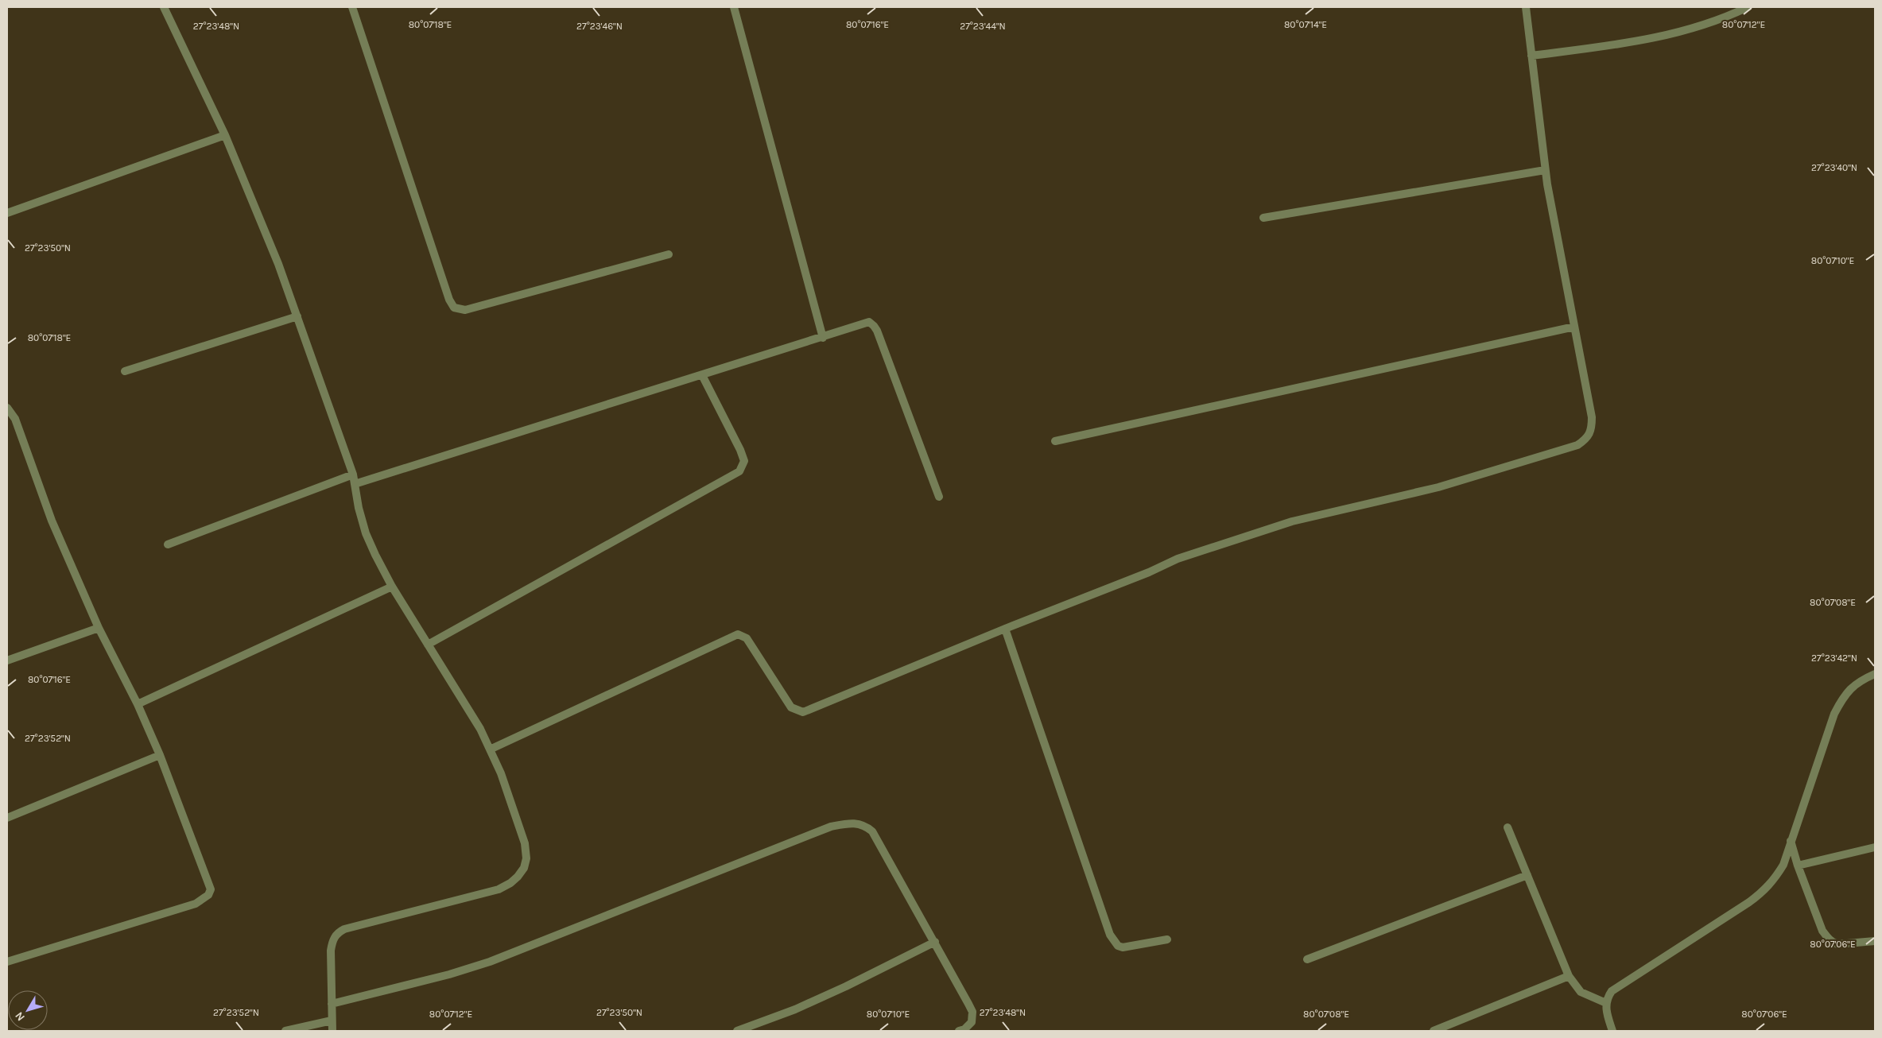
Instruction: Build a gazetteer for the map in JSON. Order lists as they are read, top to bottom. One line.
{"north":"bottom left","coordinates":["80°07'18\"E","80°07'16\"E","80°07'14\"E","80°07'12\"E","27°23'48\"N","27°23'46\"N","27°23'44\"N","27°23'40\"N","27°23'50\"N","80°07'10\"E","80°07'08\"E","27°23'42\"N","27°23'52\"N","80°07'06\"E"]}
